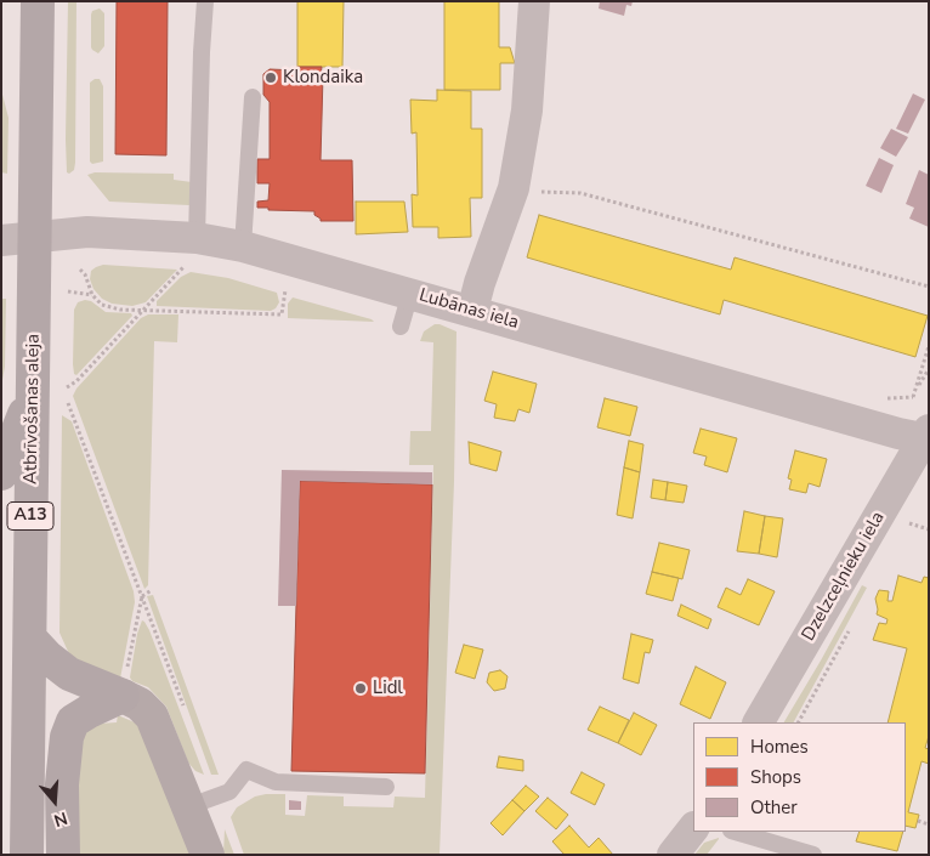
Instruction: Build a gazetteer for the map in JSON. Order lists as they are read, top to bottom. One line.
{"streets":{"main road":["Atbrīvošanas aleja","A13"],"street":["Lubānas iela","Dzelzceļnieku iela"]},"crossings":[["Lubānas iela","Atbrīvošanas aleja"],["Lubānas iela","Dzelzceļnieku iela"]],"places":["Klondaika","Lidl"],"legend":["Homes","Shops","Other"],"north":"bottom"}
